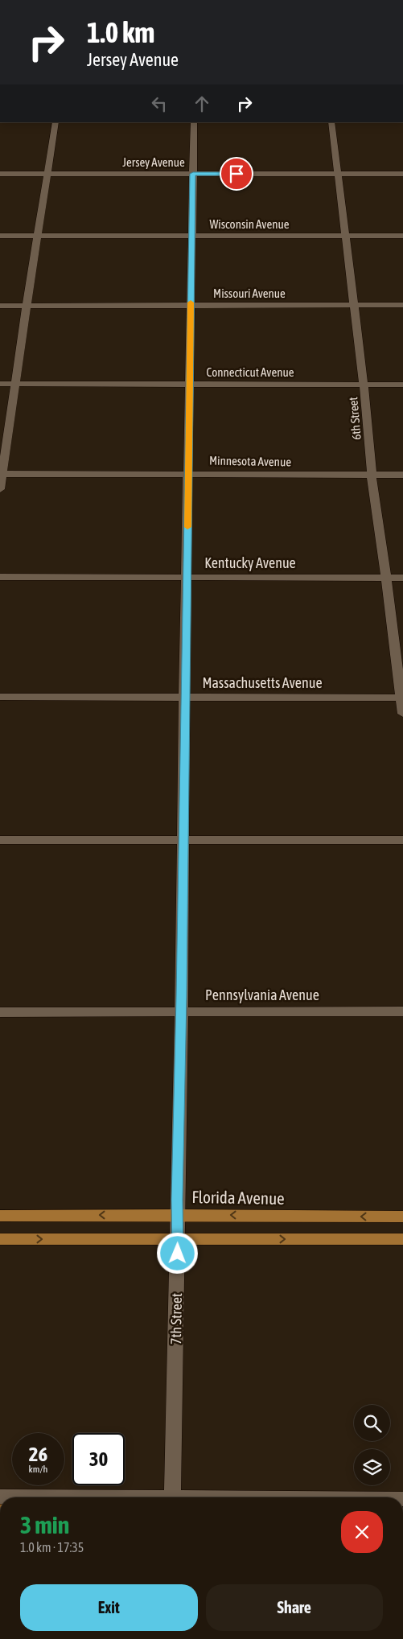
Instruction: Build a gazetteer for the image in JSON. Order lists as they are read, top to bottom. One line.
{"streets":{"main road":["Florida Avenue"],"street":["Jersey Avenue","Wisconsin Avenue","Missouri Avenue","Connecticut Avenue","6th Street","Minnesota Avenue","Kentucky Avenue","Massachusetts Avenue","Pennsylvania Avenue","7th Street"]},"crossings":[["Jersey Avenue","6th Street"],["Jersey Avenue","7th Street"],["Wisconsin Avenue","6th Street"],["Wisconsin Avenue","7th Street"],["Missouri Avenue","6th Street"],["Missouri Avenue","7th Street"],["Connecticut Avenue","6th Street"],["Connecticut Avenue","7th Street"],["6th Street","Minnesota Avenue"],["6th Street","Kentucky Avenue"],["6th Street","Massachusetts Avenue"],["Minnesota Avenue","7th Street"],["Kentucky Avenue","7th Street"],["Massachusetts Avenue","7th Street"],["Pennsylvania Avenue","7th Street"],["Florida Avenue","7th Street"]],"page":{"turn":["1.0 km","Jersey Avenue"],"speed":"26 km/h","limit":"30","heading":["3 min","1.0 km · 17:35"],"buttons":["Exit","Share"]}}
